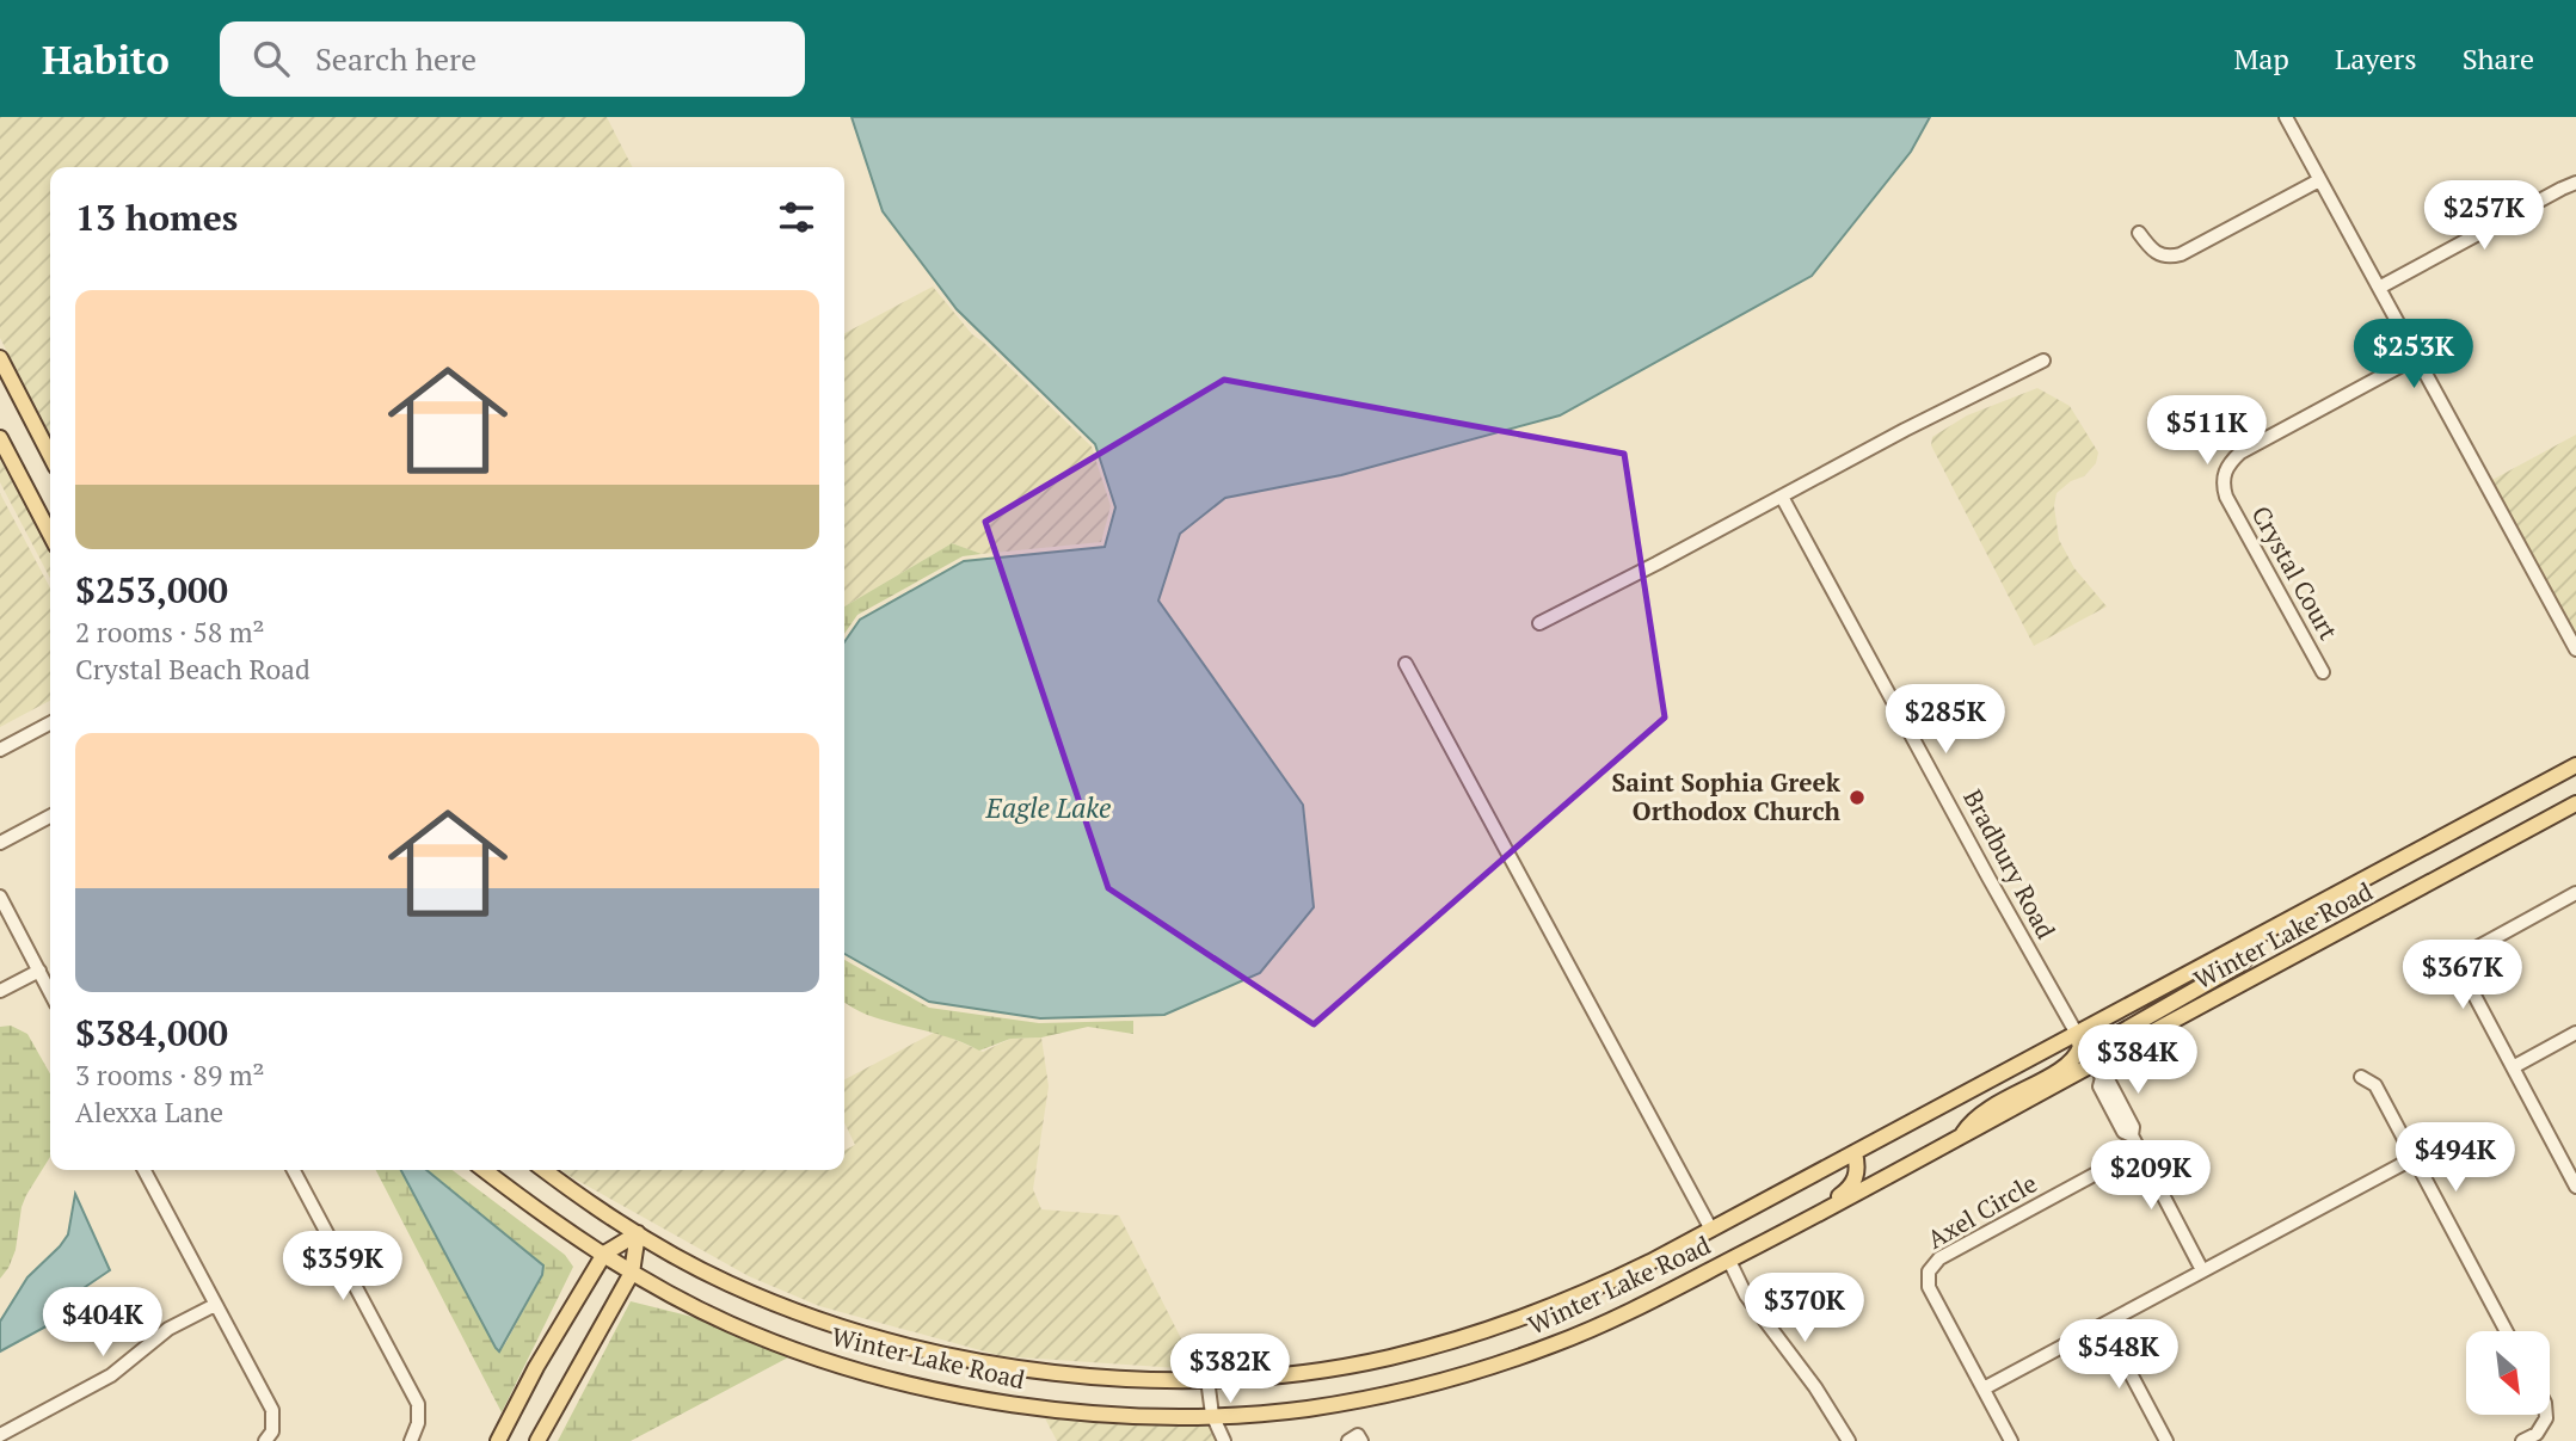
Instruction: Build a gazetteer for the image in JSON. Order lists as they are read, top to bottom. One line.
{"streets":{"main road":["Winter Lake Road"],"street":["Crystal Court","Bradbury Road","Axel Circle"]},"crossings":[["Bradbury Road","Winter Lake Road"]],"water":["Eagle Lake"],"places":["Saint Sophia Greek Orthodox Church"],"north":"bottom right","page":{"header":"Habito","search":"Search here","nav":["Map","Layers","Share"],"heading":"13 homes","price":["$257K","$253K","$511K","$285K","$367K","$384K","$494K","$209K","$359K","$370K","$404K","$548K","$382K"],"list":[{"name":"$253,000","note":"2 rooms · 58 m² · Crystal Beach Road"},{"name":"$384,000","note":"3 rooms · 89 m² · Alexxa Lane"}]}}
